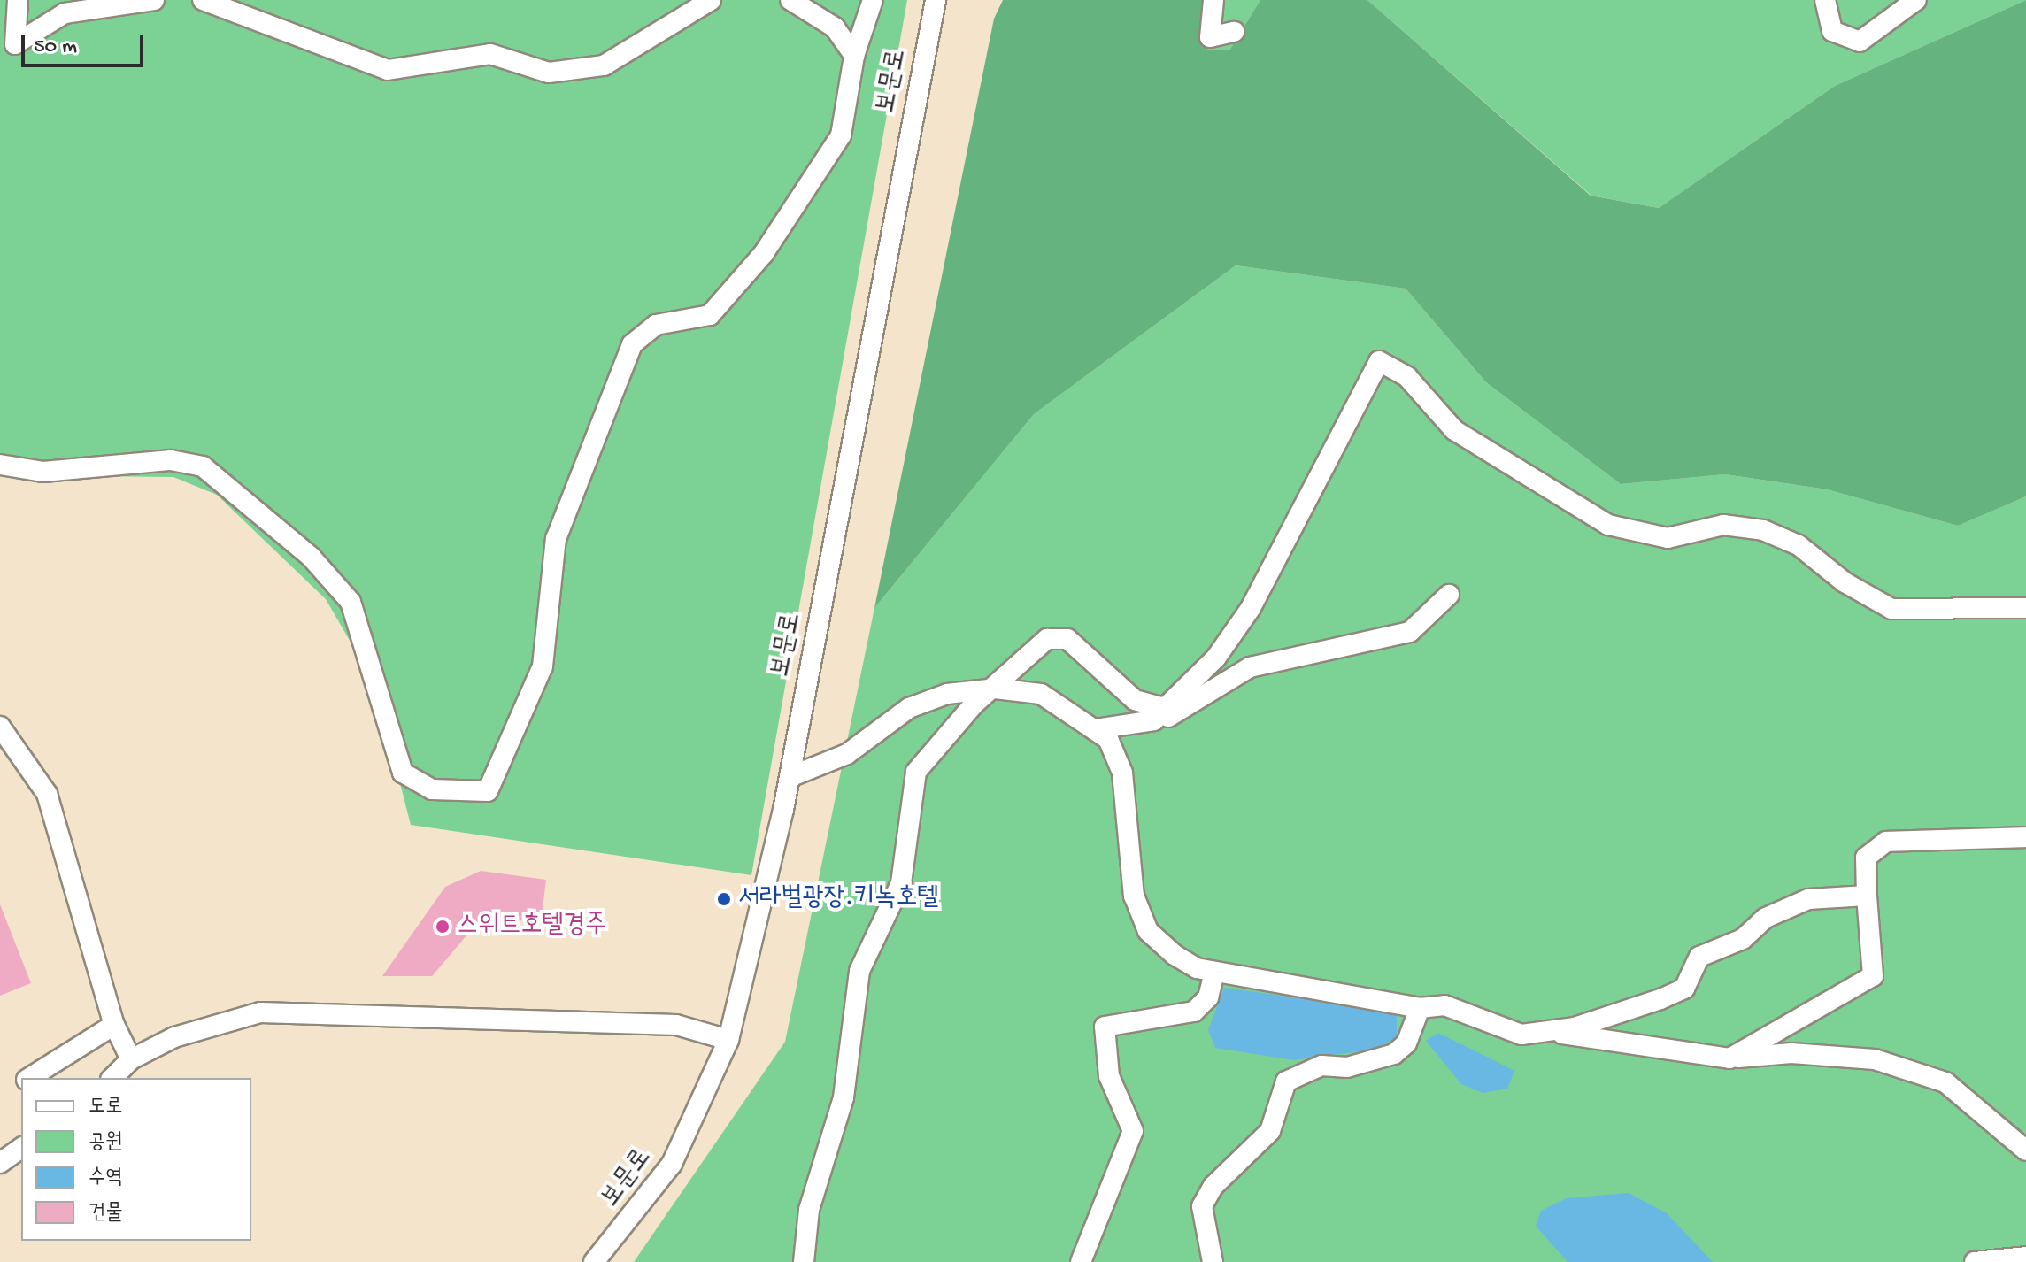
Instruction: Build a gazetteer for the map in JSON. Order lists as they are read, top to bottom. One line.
{"streets":{"street":["보문로"]},"places":["서라벌광장.키녹호텔","스위트호텔경주"],"legend":["도로","공원","수역","건물"],"scale_bar":"50 m"}
